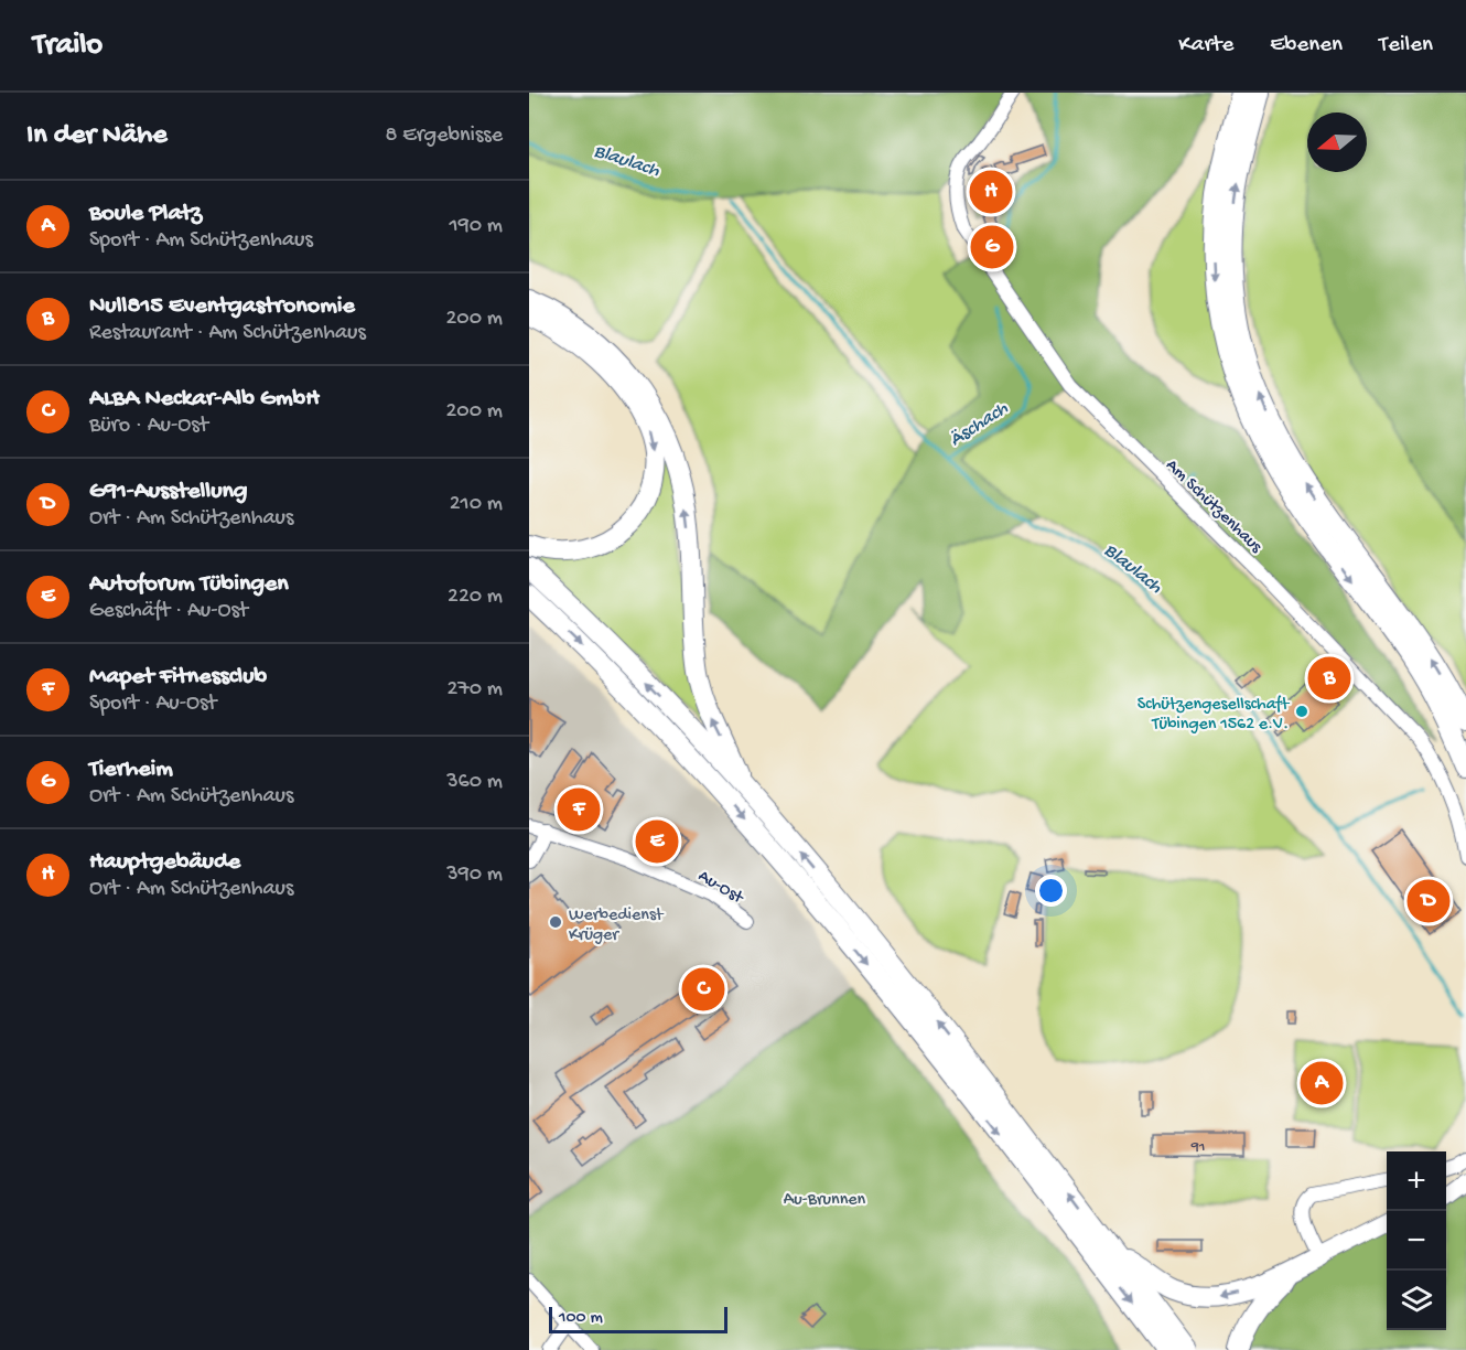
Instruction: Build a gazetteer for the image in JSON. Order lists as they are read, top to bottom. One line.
{"streets":{"street":["Am Schützenhaus","Au-Ost"]},"water":["Blaulach","Äschach"],"parks":["Au-Brunnen"],"places":["Schützengesellschaft Tübingen 1562 e.V.","Werbedienst Krüger"],"house_numbers":["91"],"scale_bar":"100 m","north":"left","page":{"header":"Trailo","nav":["Karte","Ebenen","Teilen"],"heading":["In der Nähe","8 Ergebnisse"],"pins":["H","G","B","F","E","D","C","A"],"list":[{"mark":"A","name":"Boule Platz","note":"Sport · Am Schützenhaus","value":"190 m"},{"mark":"B","name":"Null815 Eventgastronomie","note":"Restaurant · Am Schützenhaus","value":"200 m"},{"mark":"C","name":"ALBA Neckar-Alb GmbH","note":"Büro · Au-Ost","value":"200 m"},{"mark":"D","name":"G91-Ausstellung","note":"Ort · Am Schützenhaus","value":"210 m"},{"mark":"E","name":"Autoforum Tübingen","note":"Geschäft · Au-Ost","value":"220 m"},{"mark":"F","name":"Mapet Fitnessclub","note":"Sport · Au-Ost","value":"270 m"},{"mark":"G","name":"Tierheim","note":"Ort · Am Schützenhaus","value":"360 m"},{"mark":"H","name":"Hauptgebäude","note":"Ort · Am Schützenhaus","value":"390 m"}],"map_buttons":["+","−"],"scale":"100 m"}}
